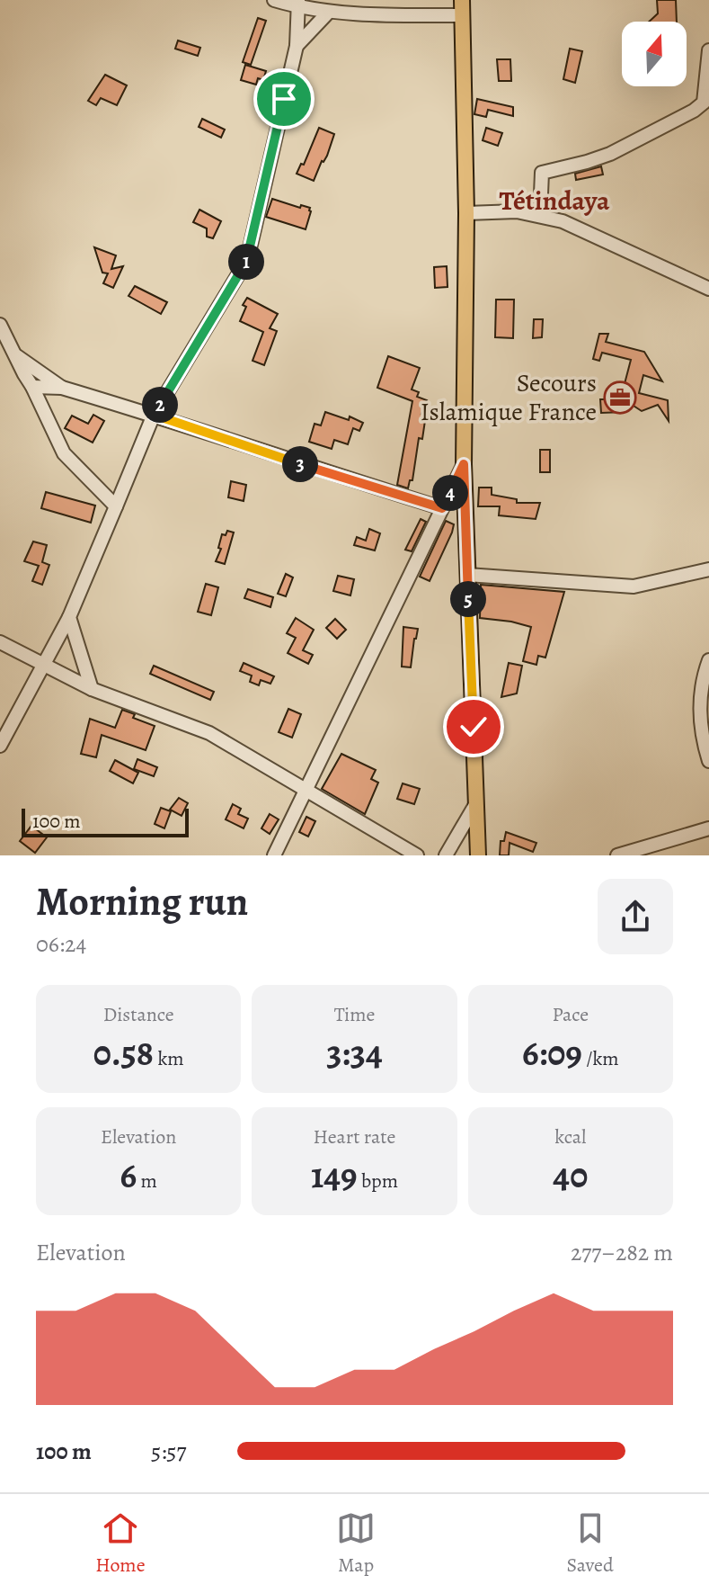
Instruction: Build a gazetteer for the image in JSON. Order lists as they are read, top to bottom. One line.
{"districts":["Tétindaya"],"places":{"office":["Secours Islamique France"]},"scale_bar":"100 m","north":"top","page":{"pins":["1","2","3","4","5"],"scale":"100 m","heading":["Morning run","06:24"],"stats":[["Distance","0.58 km"],["Time","3:34"],["Pace","6:09 /km"],["Elevation","6 m"],["Heart rate","149 bpm"],["kcal","40"]],"chart":["Elevation","277–282 m"],"list":[{"name":"100 m","note":"5:57"}],"tabs":["Home","Map","Saved"]}}
